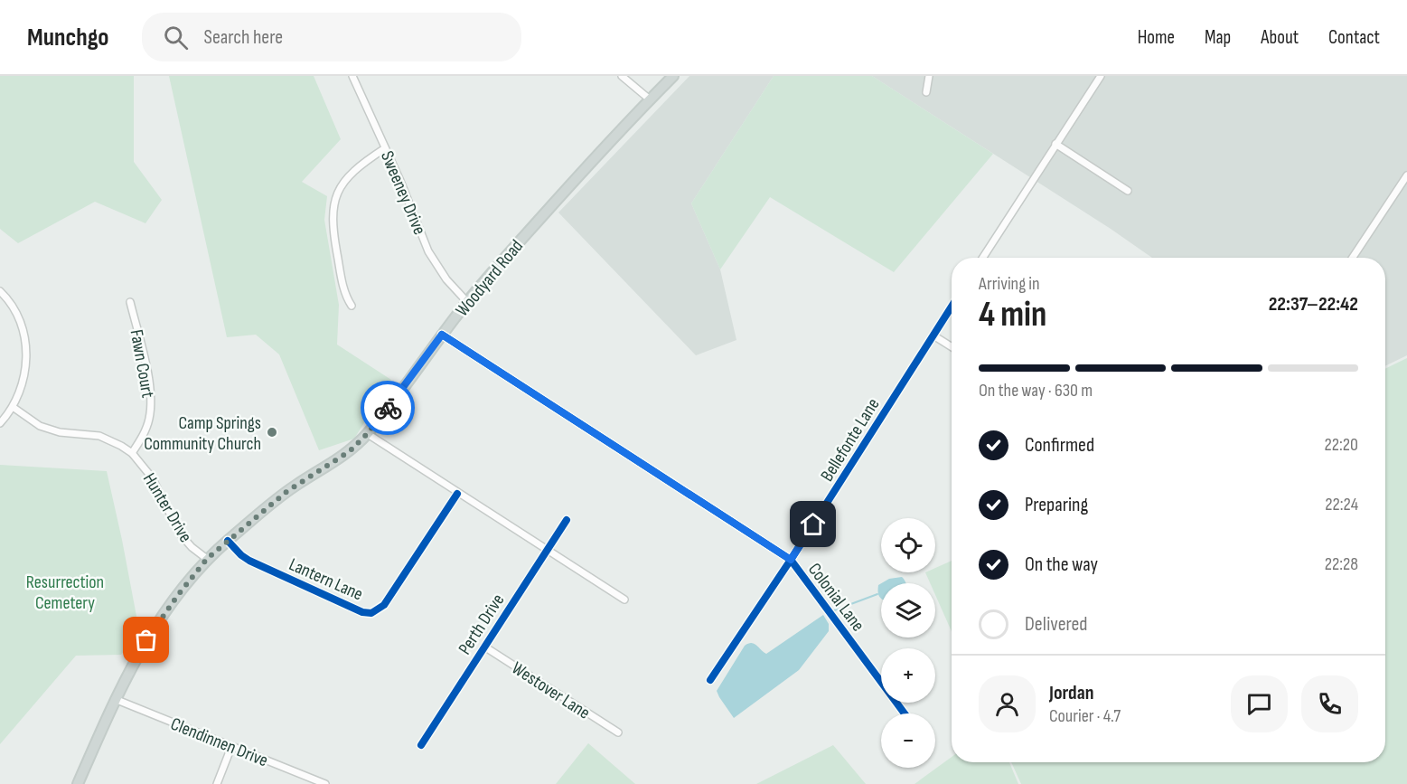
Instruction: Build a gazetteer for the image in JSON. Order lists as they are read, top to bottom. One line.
{"streets":{"main road":["Woodyard Road"],"street":["Sweeney Drive","Fawn Court","Bellefonte Lane","Hunter Drive","Lantern Lane","Colonial Lane","Perth Drive","Westover Lane","Clendinnen Drive"]},"crossings":[["Sweeney Drive","Woodyard Road"],["Woodyard Road","Hunter Drive"],["Woodyard Road","Lantern Lane"],["Woodyard Road","Colonial Lane"],["Woodyard Road","Clendinnen Drive"],["Fawn Court","Hunter Drive"],["Bellefonte Lane","Colonial Lane"],["Perth Drive","Westover Lane"]],"parks":["Resurrection Cemetery"],"places":["Camp Springs Community Church"],"page":{"header":"Munchgo","search":"Search here","nav":["Home","Map","About","Contact"],"heading":["4 min","Arriving in","22:37–22:42"],"panel":["Jordan","Courier · 4.7"],"bar":"On the way · 630 m","list":[["Confirmed","22:20"],["Preparing","22:24"],["On the way","22:28"],"Delivered"],"map_buttons":["+","−"]}}
